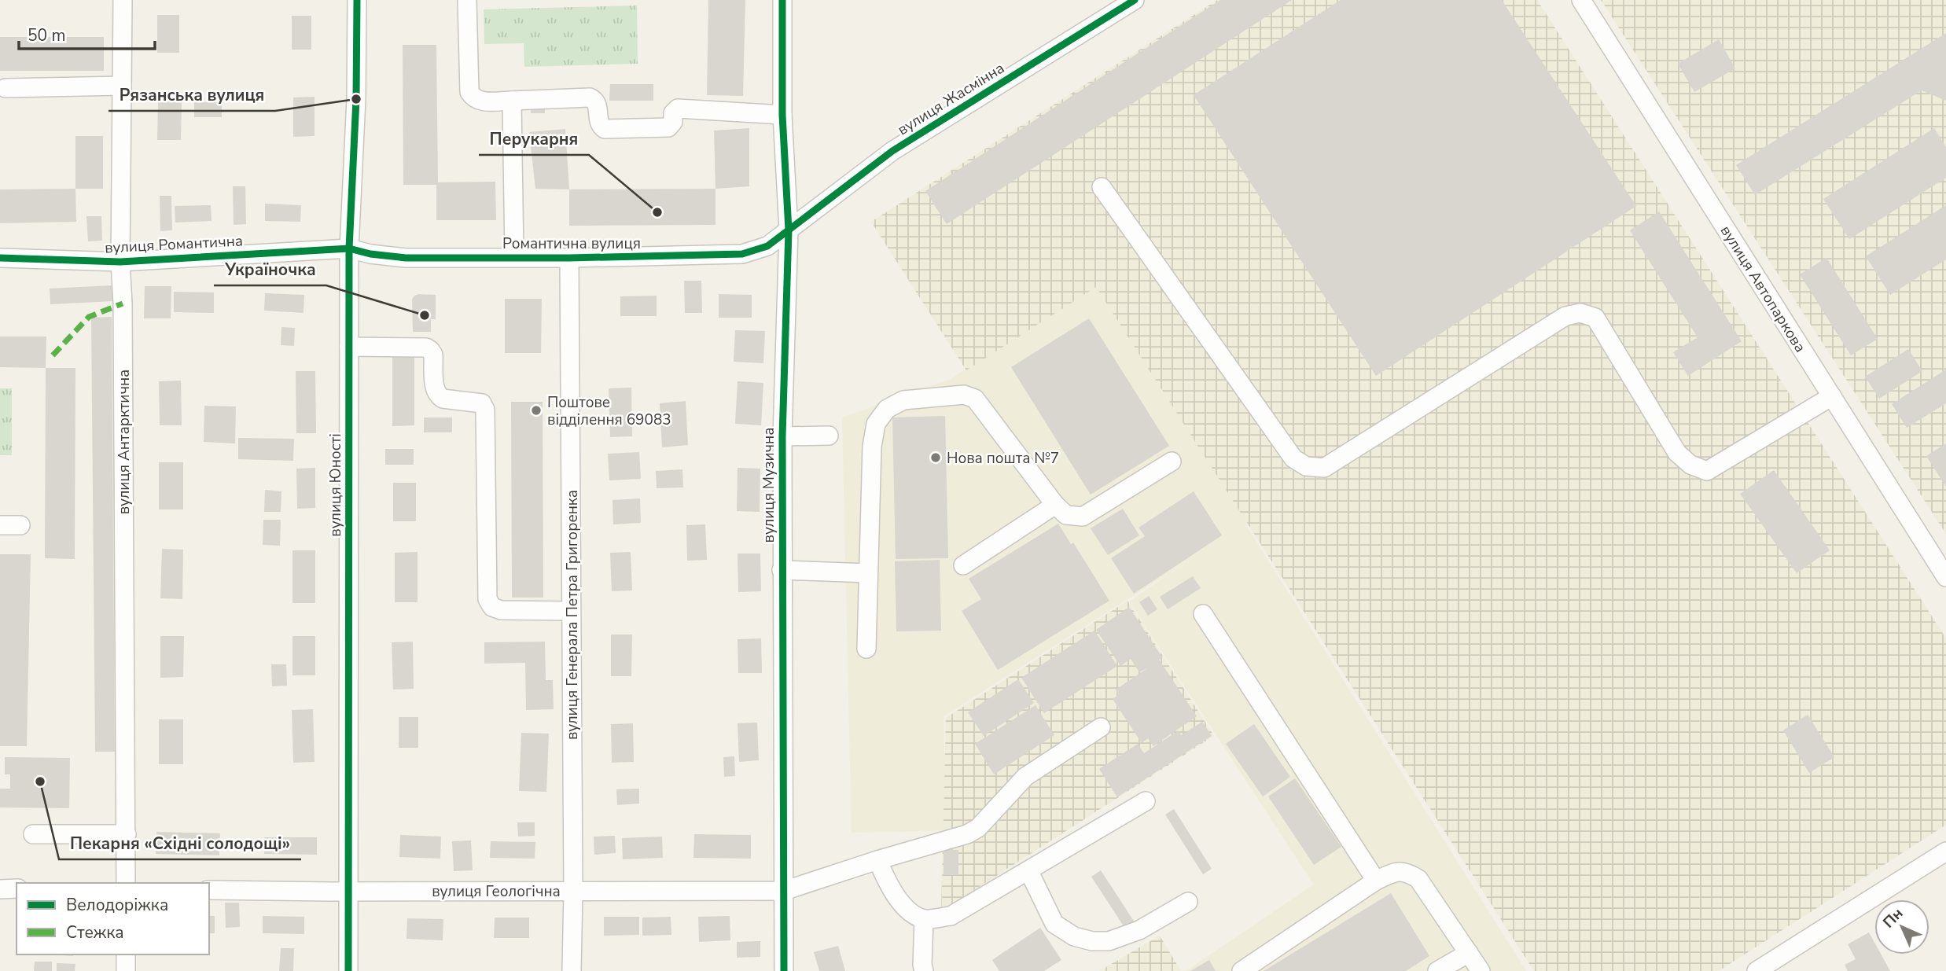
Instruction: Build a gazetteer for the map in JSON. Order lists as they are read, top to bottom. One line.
{"streets":{"street":["вулиця Жасмінна","Романтична вулиця","вулиця Романтична","вулиця Автопаркова","вулиця Антарктична","вулиця Юності","вулиця Музична","вулиця Генерала Петра Григоренка","вулиця Геологічна"]},"crossings":[["вулиця Жасмінна","Романтична вулиця"],["вулиця Жасмінна","вулиця Музична"],["Романтична вулиця","вулиця Романтична"],["Романтична вулиця","вулиця Юності"],["Романтична вулиця","вулиця Музична"],["Романтична вулиця","вулиця Генерала Петра Григоренка"],["вулиця Романтична","вулиця Антарктична"],["вулиця Романтична","вулиця Юності"],["вулиця Юності","вулиця Геологічна"],["вулиця Музична","вулиця Геологічна"],["вулиця Генерала Петра Григоренка","вулиця Геологічна"]],"places":["Рязанська вулиця","Перукарня","Україночка","Поштове відділення 69083","Нова пошта №7","Пекарня «Східні солодощі»"],"legend":["Велодоріжка","Стежка"],"scale_bar":"50 m","north":"top left"}
